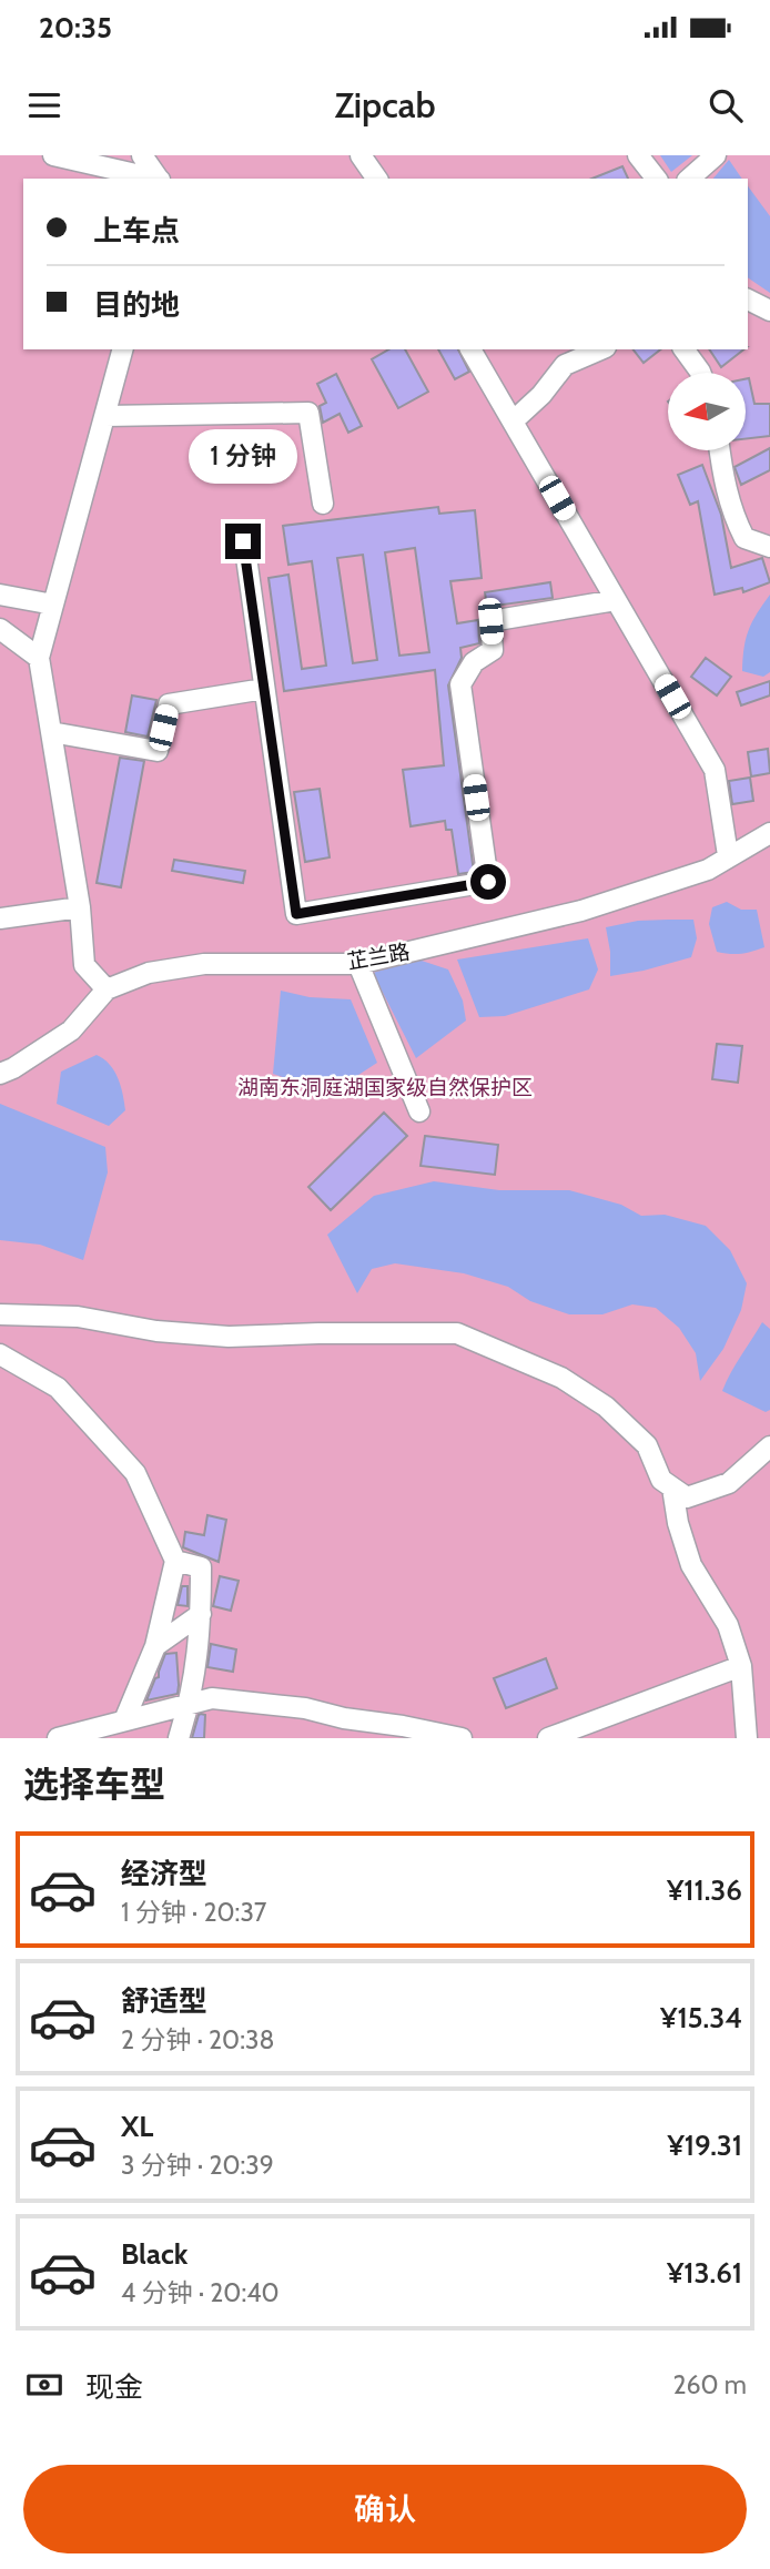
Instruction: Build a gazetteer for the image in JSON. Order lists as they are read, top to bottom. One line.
{"streets":{"street":["芷兰路"]},"parks":["湖南东洞庭湖国家级自然保护区"],"north":"left","page":{"status":"20:35","header":"Zipcab","banner":["上车点","目的地"],"bubble":"1 分钟","heading":"选择车型","list":[{"name":"经济型","note":"1 分钟 · 20:37","value":"¥11.36"},{"name":"舒适型","note":"2 分钟 · 20:38","value":"¥15.34"},{"name":"XL","note":"3 分钟 · 20:39","value":"¥19.31"},{"name":"Black","note":"4 分钟 · 20:40","value":"¥13.61"}],"pay":["现金","260 m"],"buttons":"确认"}}
